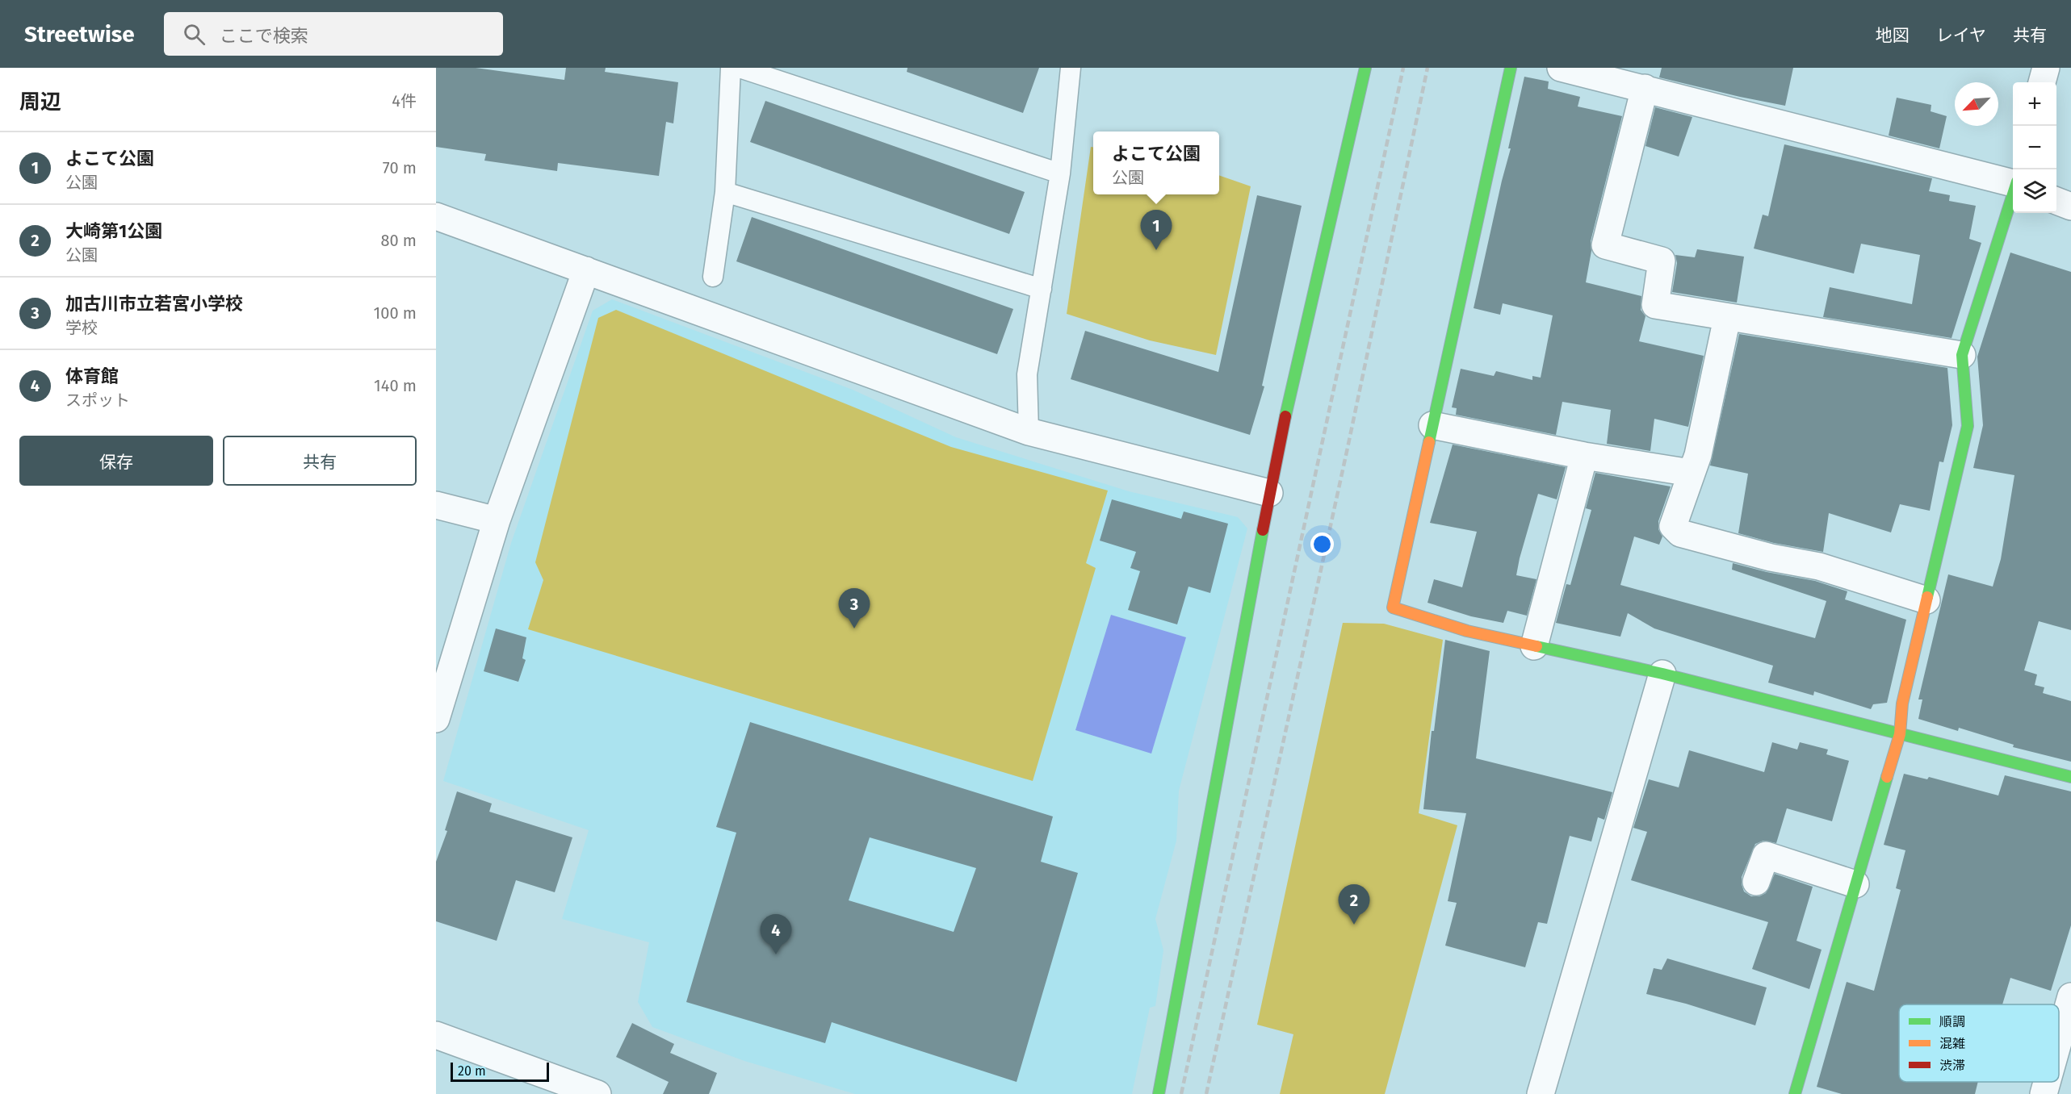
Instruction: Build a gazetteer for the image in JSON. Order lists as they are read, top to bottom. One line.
{"legend":["順調","混雑","渋滞"],"scale_bar":"20 m","north":"bottom left","page":{"header":"Streetwise","search":"ここで検索","nav":["地図","レイヤ","共有"],"heading":["周辺","4件"],"map_buttons":["+","−"],"list":[{"mark":"1","name":"よこて公園","note":"公園","value":"70 m"},{"mark":"2","name":"大崎第1公園","note":"公園","value":"80 m"},{"mark":"3","name":"加古川市立若宮小学校","note":"学校","value":"100 m"},{"mark":"4","name":"体育館","note":"スポット","value":"140 m"}],"popup":["よこて公園","公園"],"pins":["1","3","2","4"],"buttons":["保存","共有"],"scale":"20 m"}}
